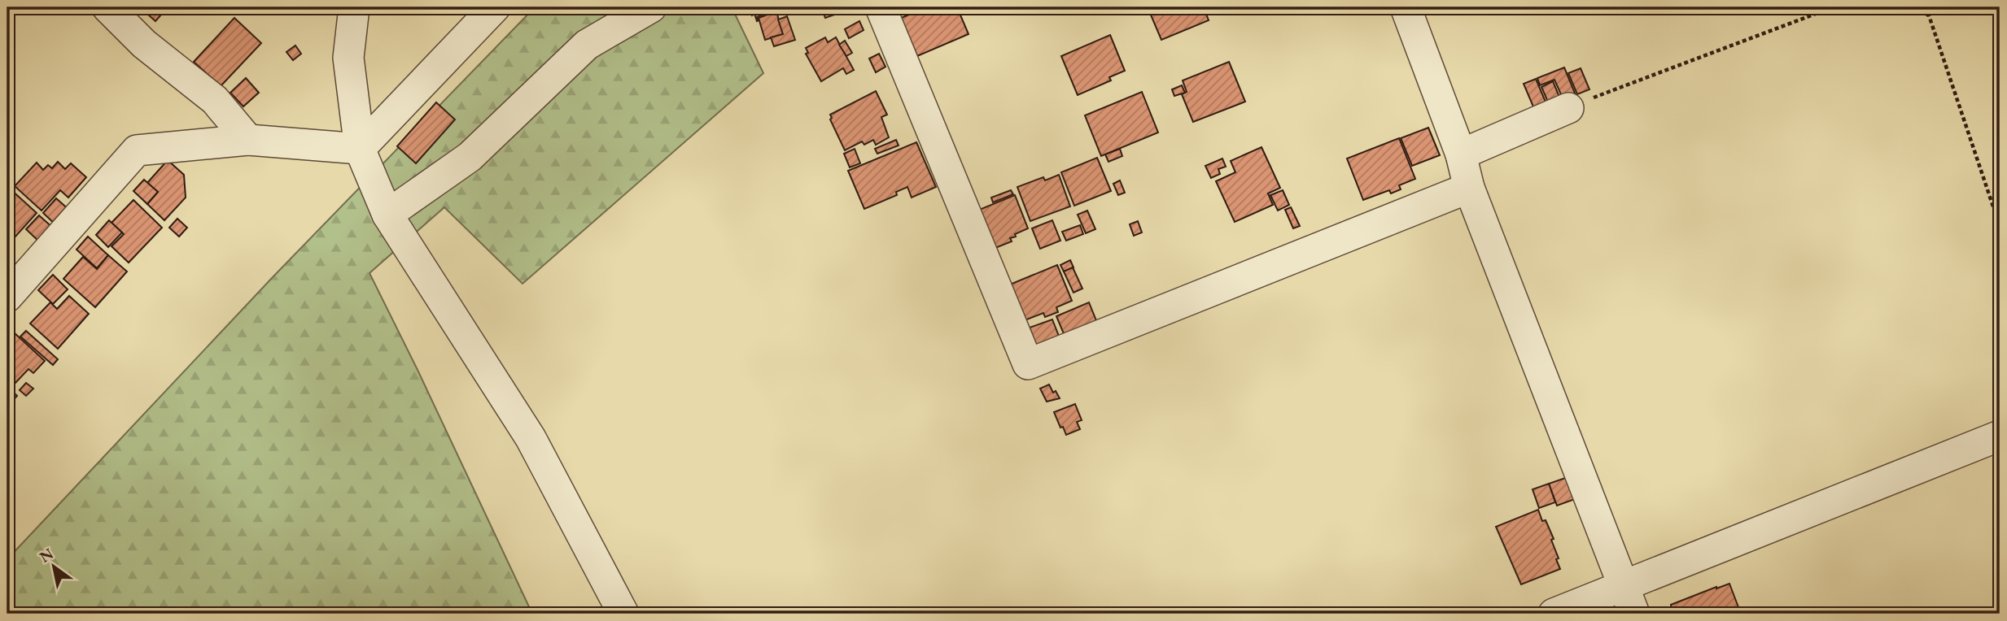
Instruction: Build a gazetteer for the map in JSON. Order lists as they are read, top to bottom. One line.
{"north":"top left"}
